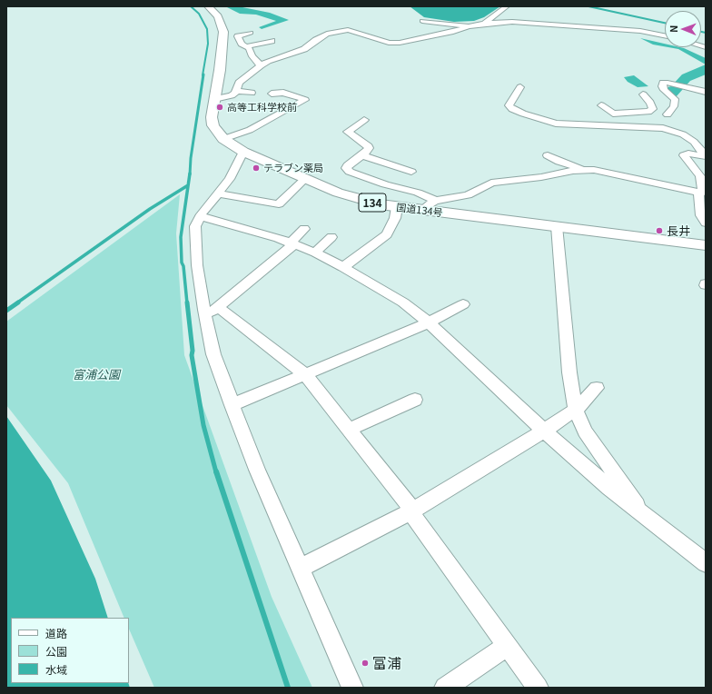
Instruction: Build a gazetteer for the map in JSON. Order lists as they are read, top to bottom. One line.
{"streets":{"highway":["134","国道134号"]},"parks":["富浦公園"],"places":["高等工科学校前","テラブン薬局","長井","富浦"],"legend":["道路","公園","水域"],"north":"left"}
